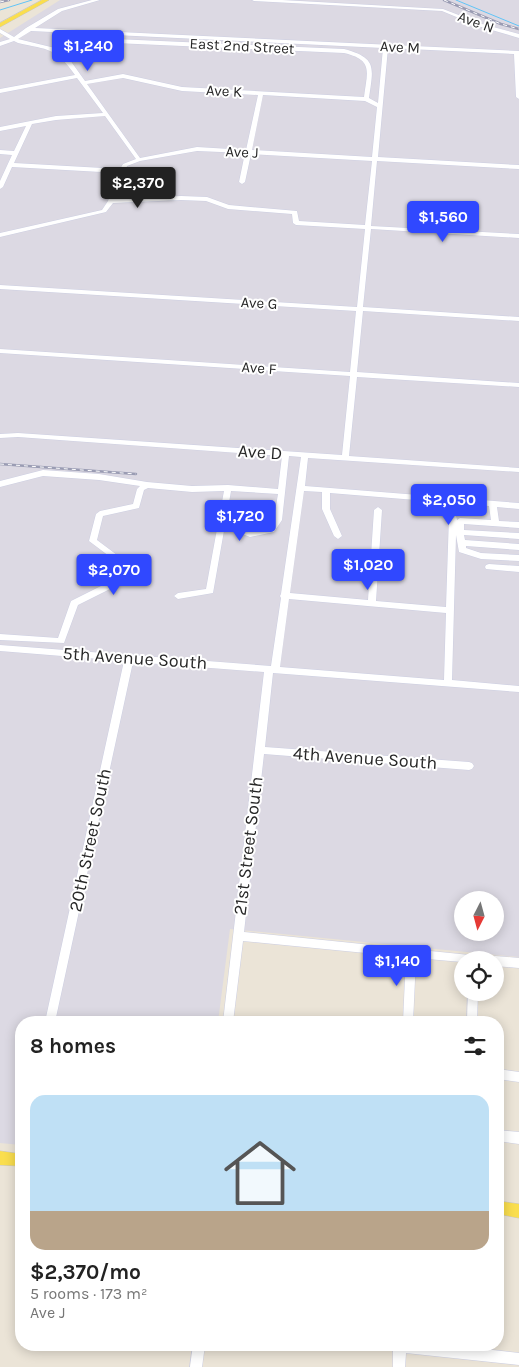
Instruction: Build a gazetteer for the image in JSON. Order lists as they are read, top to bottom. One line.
{"streets":{"street":["Ave N","East 2nd Street","Ave M","Ave K","Ave J","Ave G","Ave F","Ave D","5th Avenue South","4th Avenue South","20th Street South","21st Street South"]},"crossings":[["East 2nd Street","Ave K"],["Ave D","21st Street South"],["5th Avenue South","20th Street South"],["5th Avenue South","21st Street South"],["4th Avenue South","21st Street South"]],"north":"bottom","page":{"price":["$1,240","$2,370","$1,560","$2,050","$1,720","$1,020","$2,070","$1,140"],"heading":"8 homes","list":[{"name":"$2,370/mo","note":"5 rooms · 173 m² · Ave J"}]}}
